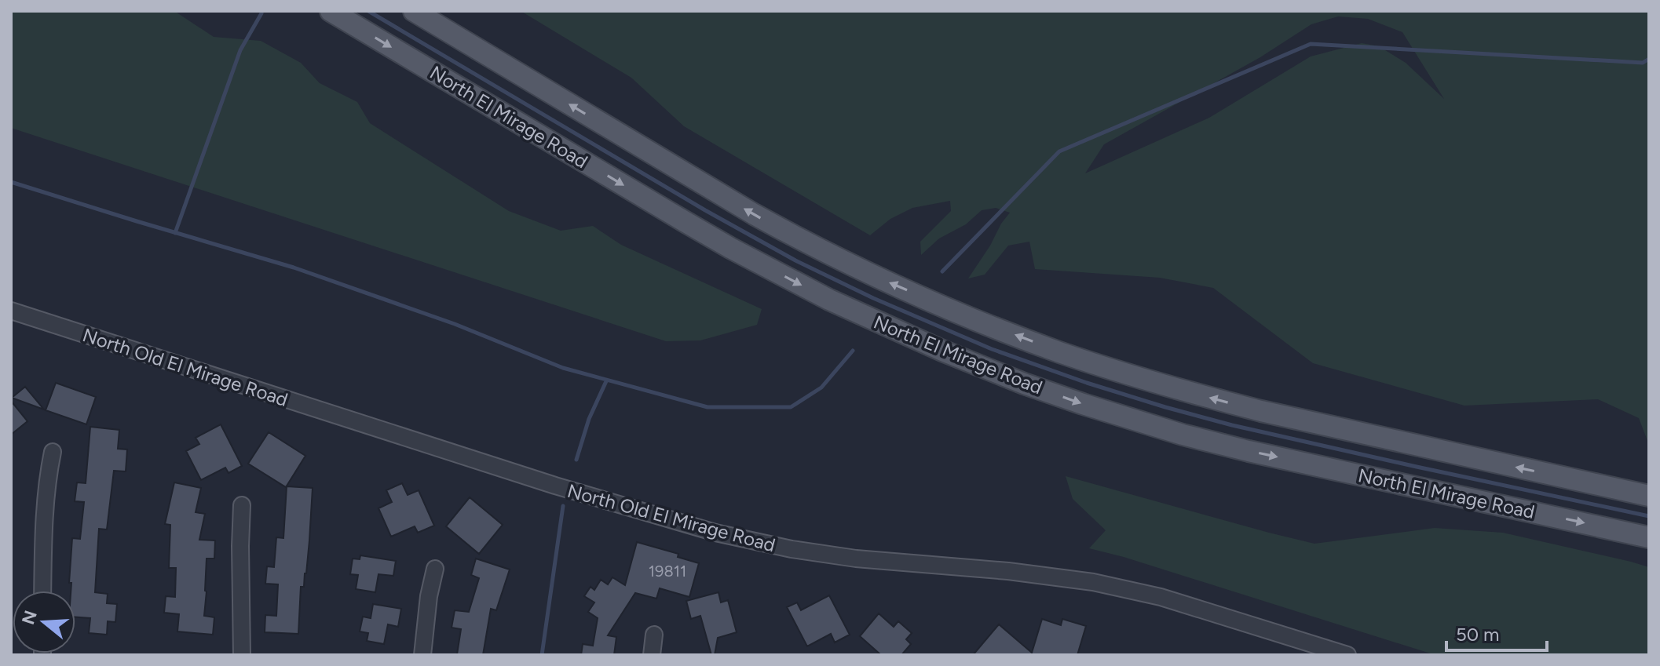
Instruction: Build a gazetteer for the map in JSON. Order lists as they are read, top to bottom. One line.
{"streets":{"main road":["North El Mirage Road"],"street":["North Old El Mirage Road"]},"house_numbers":["19811"],"scale_bar":"50 m","north":"left"}
